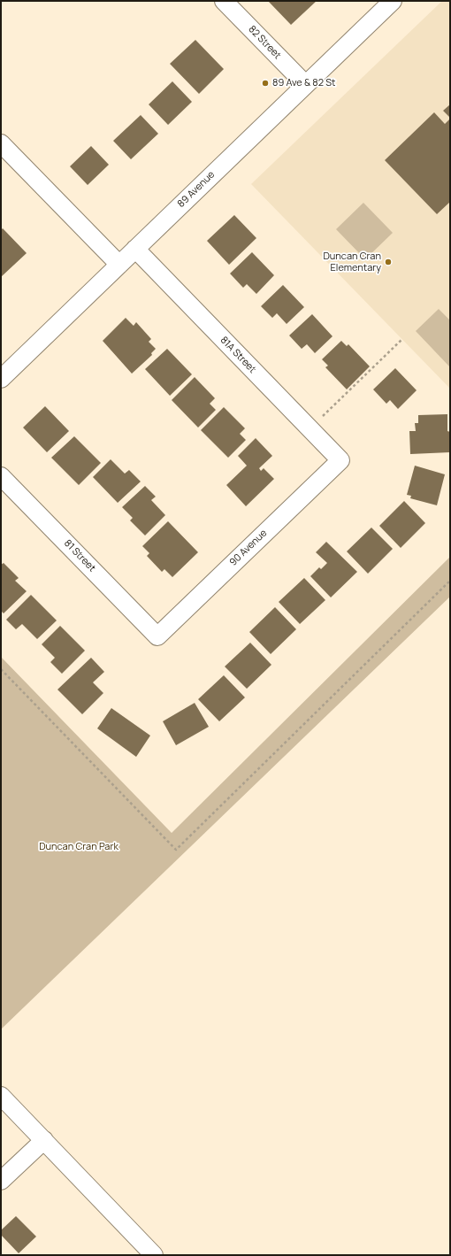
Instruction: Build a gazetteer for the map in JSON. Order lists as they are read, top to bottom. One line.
{"streets":{"street":["82 Street","89 Avenue","81A Street","90 Avenue","81 Street"]},"crossings":[["82 Street","89 Avenue"],["89 Avenue","81A Street"],["81A Street","90 Avenue"],["90 Avenue","81 Street"]],"parks":["Duncan Cran Park"],"places":["89 Ave & 82 St","Duncan Cran Elementary"]}
